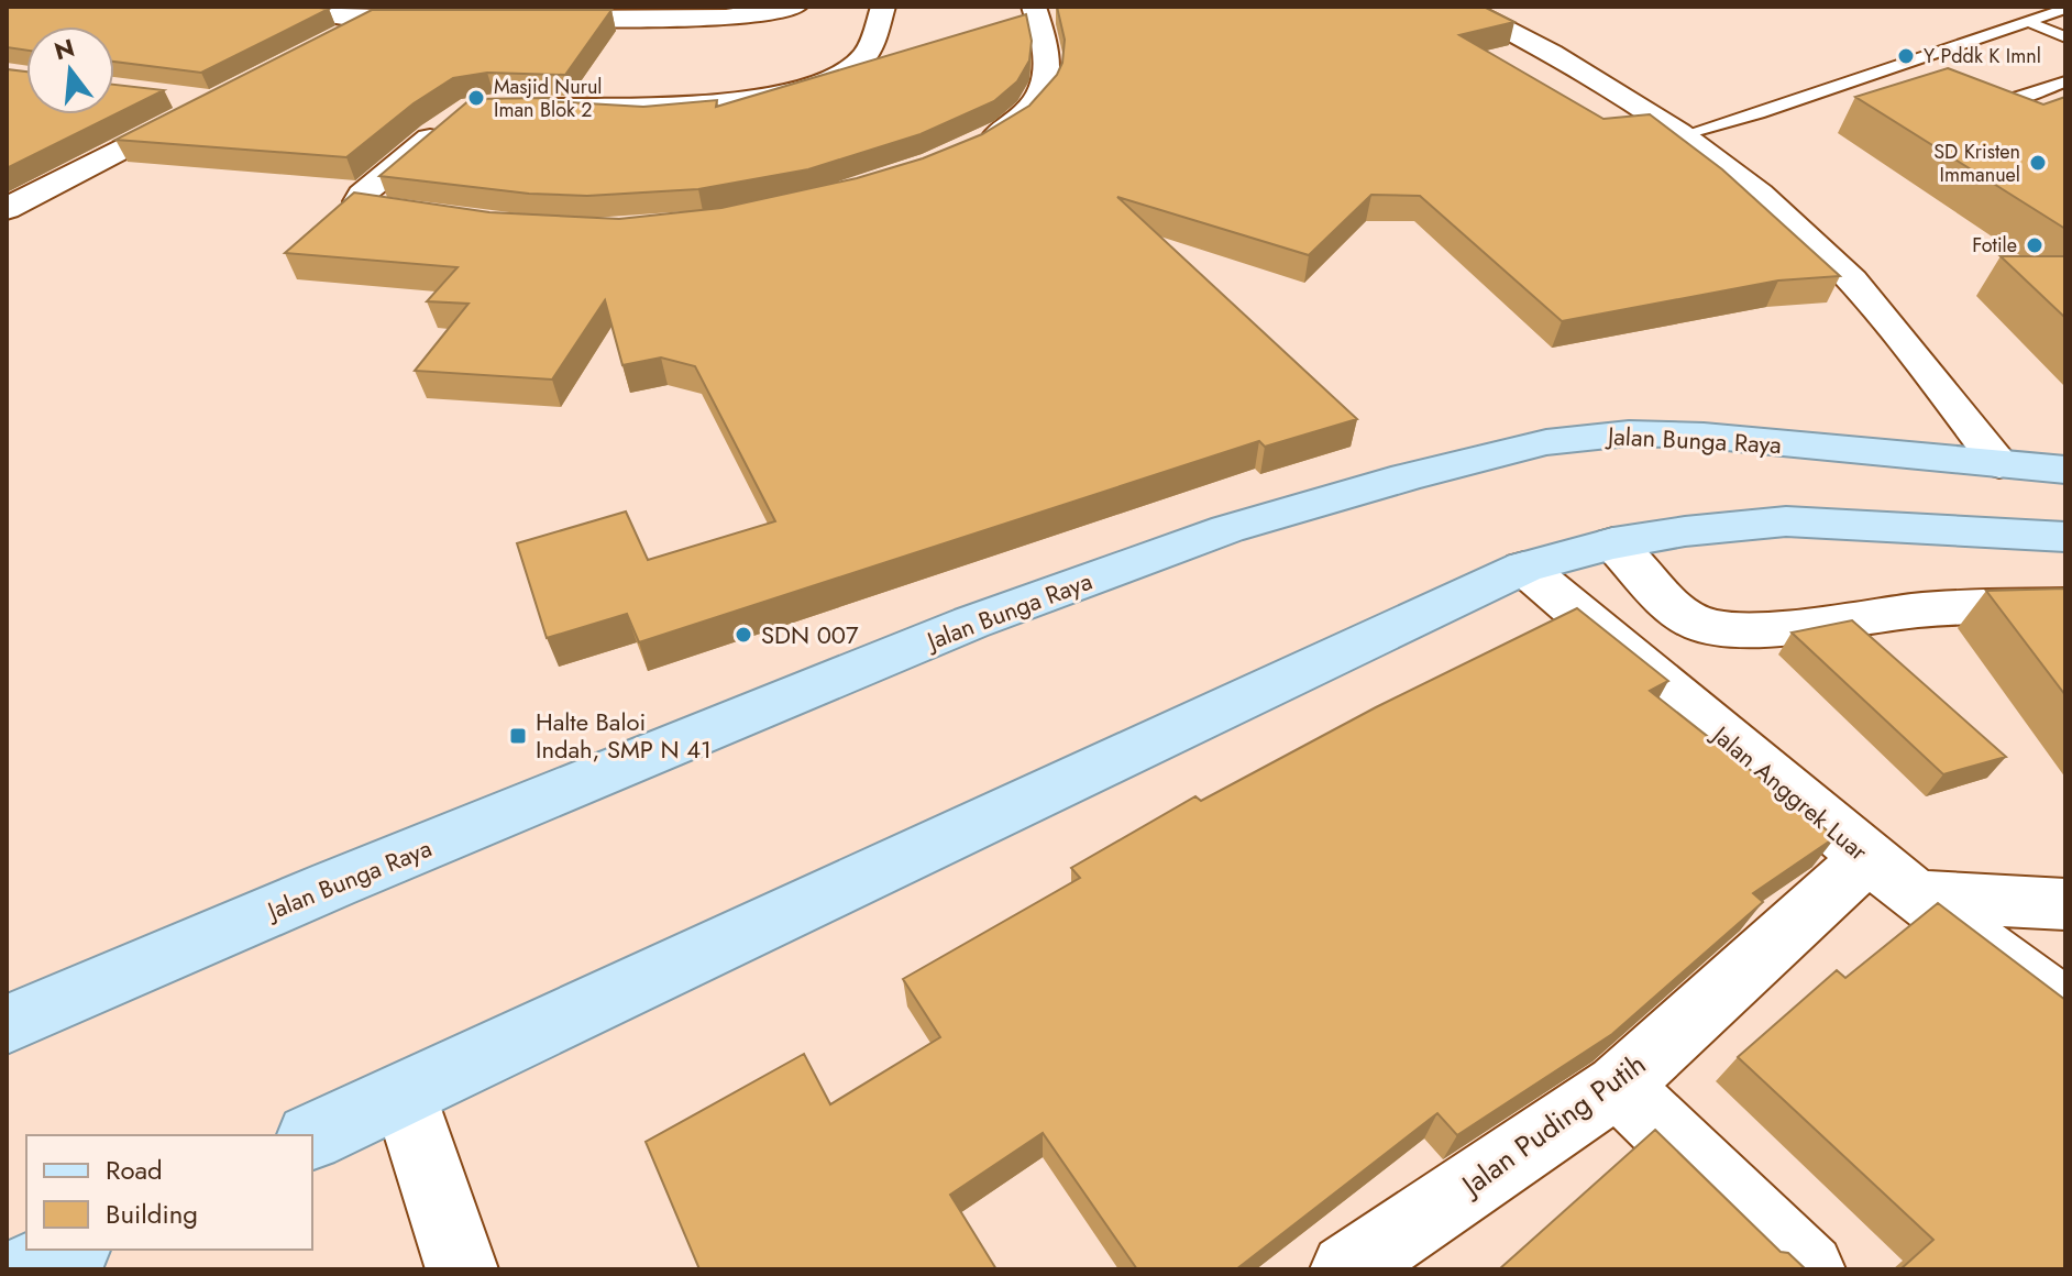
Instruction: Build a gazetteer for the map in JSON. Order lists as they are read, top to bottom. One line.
{"streets":{"main road":["Jalan Bunga Raya"],"street":["Jalan Anggrek Luar","Jalan Puding Putih"]},"crossings":[["Jalan Anggrek Luar","Jalan Puding Putih"]],"places":{"other":["Y Pddk K Imnl","Masjid Nurul Iman Blok 2","SD Kristen Immanuel","Fotile","SDN 007"],"transit":["Halte Baloi Indah, SMP N 41"]},"legend":["Road","Building"],"north":"top"}
